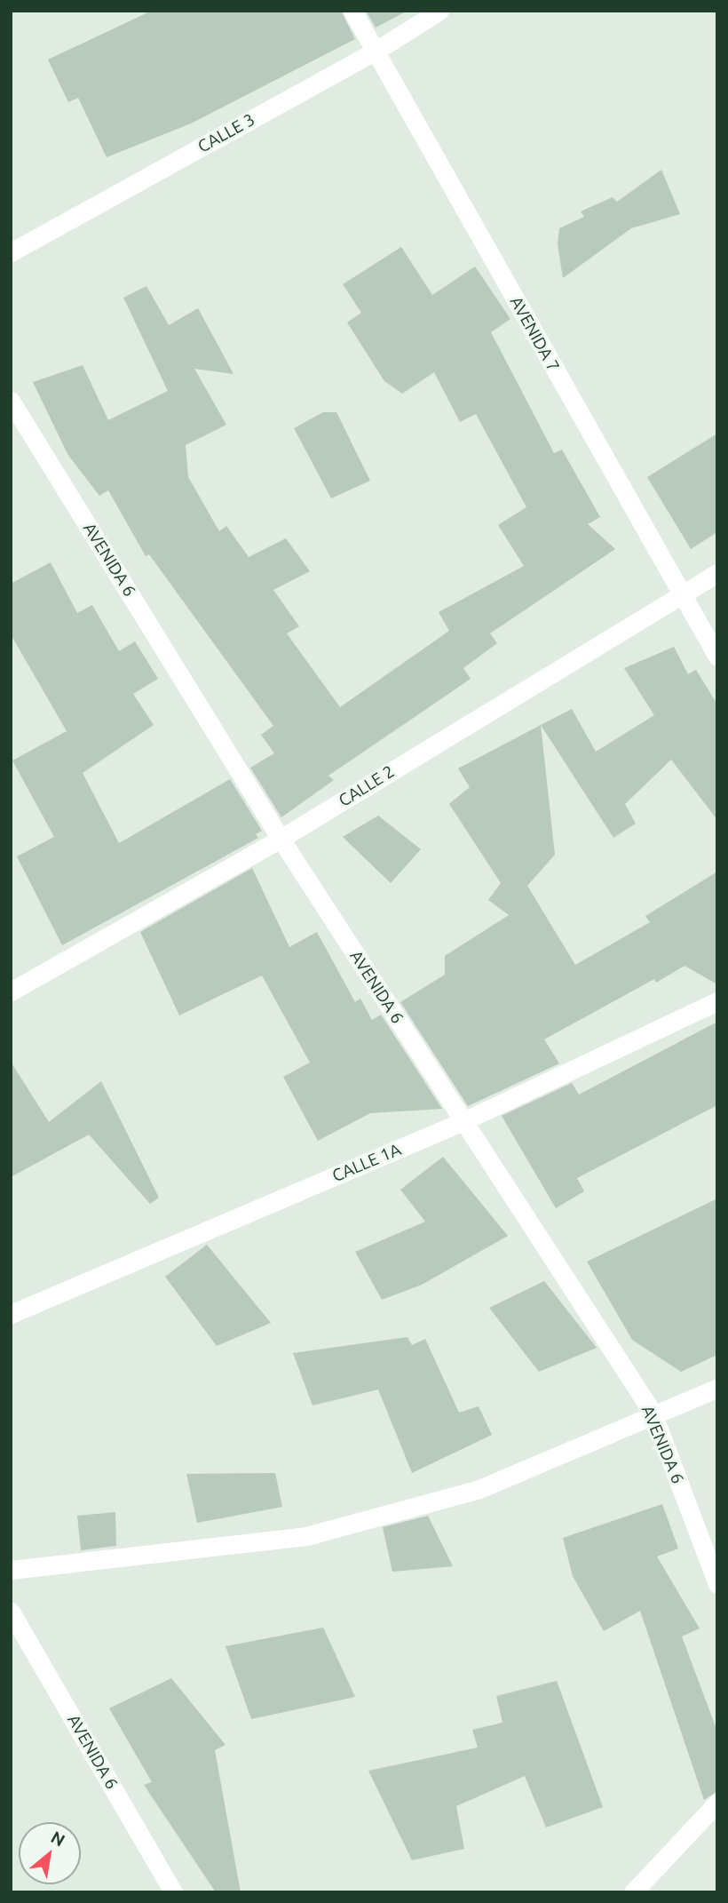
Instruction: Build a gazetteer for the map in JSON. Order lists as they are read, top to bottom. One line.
{"streets":{"street":["CALLE 3","AVENIDA 7","AVENIDA 6","CALLE 2","CALLE 1A"]},"crossings":[["CALLE 3","AVENIDA 7"],["AVENIDA 7","CALLE 2"],["AVENIDA 6","CALLE 2"],["AVENIDA 6","CALLE 1A"]],"north":"top right"}
